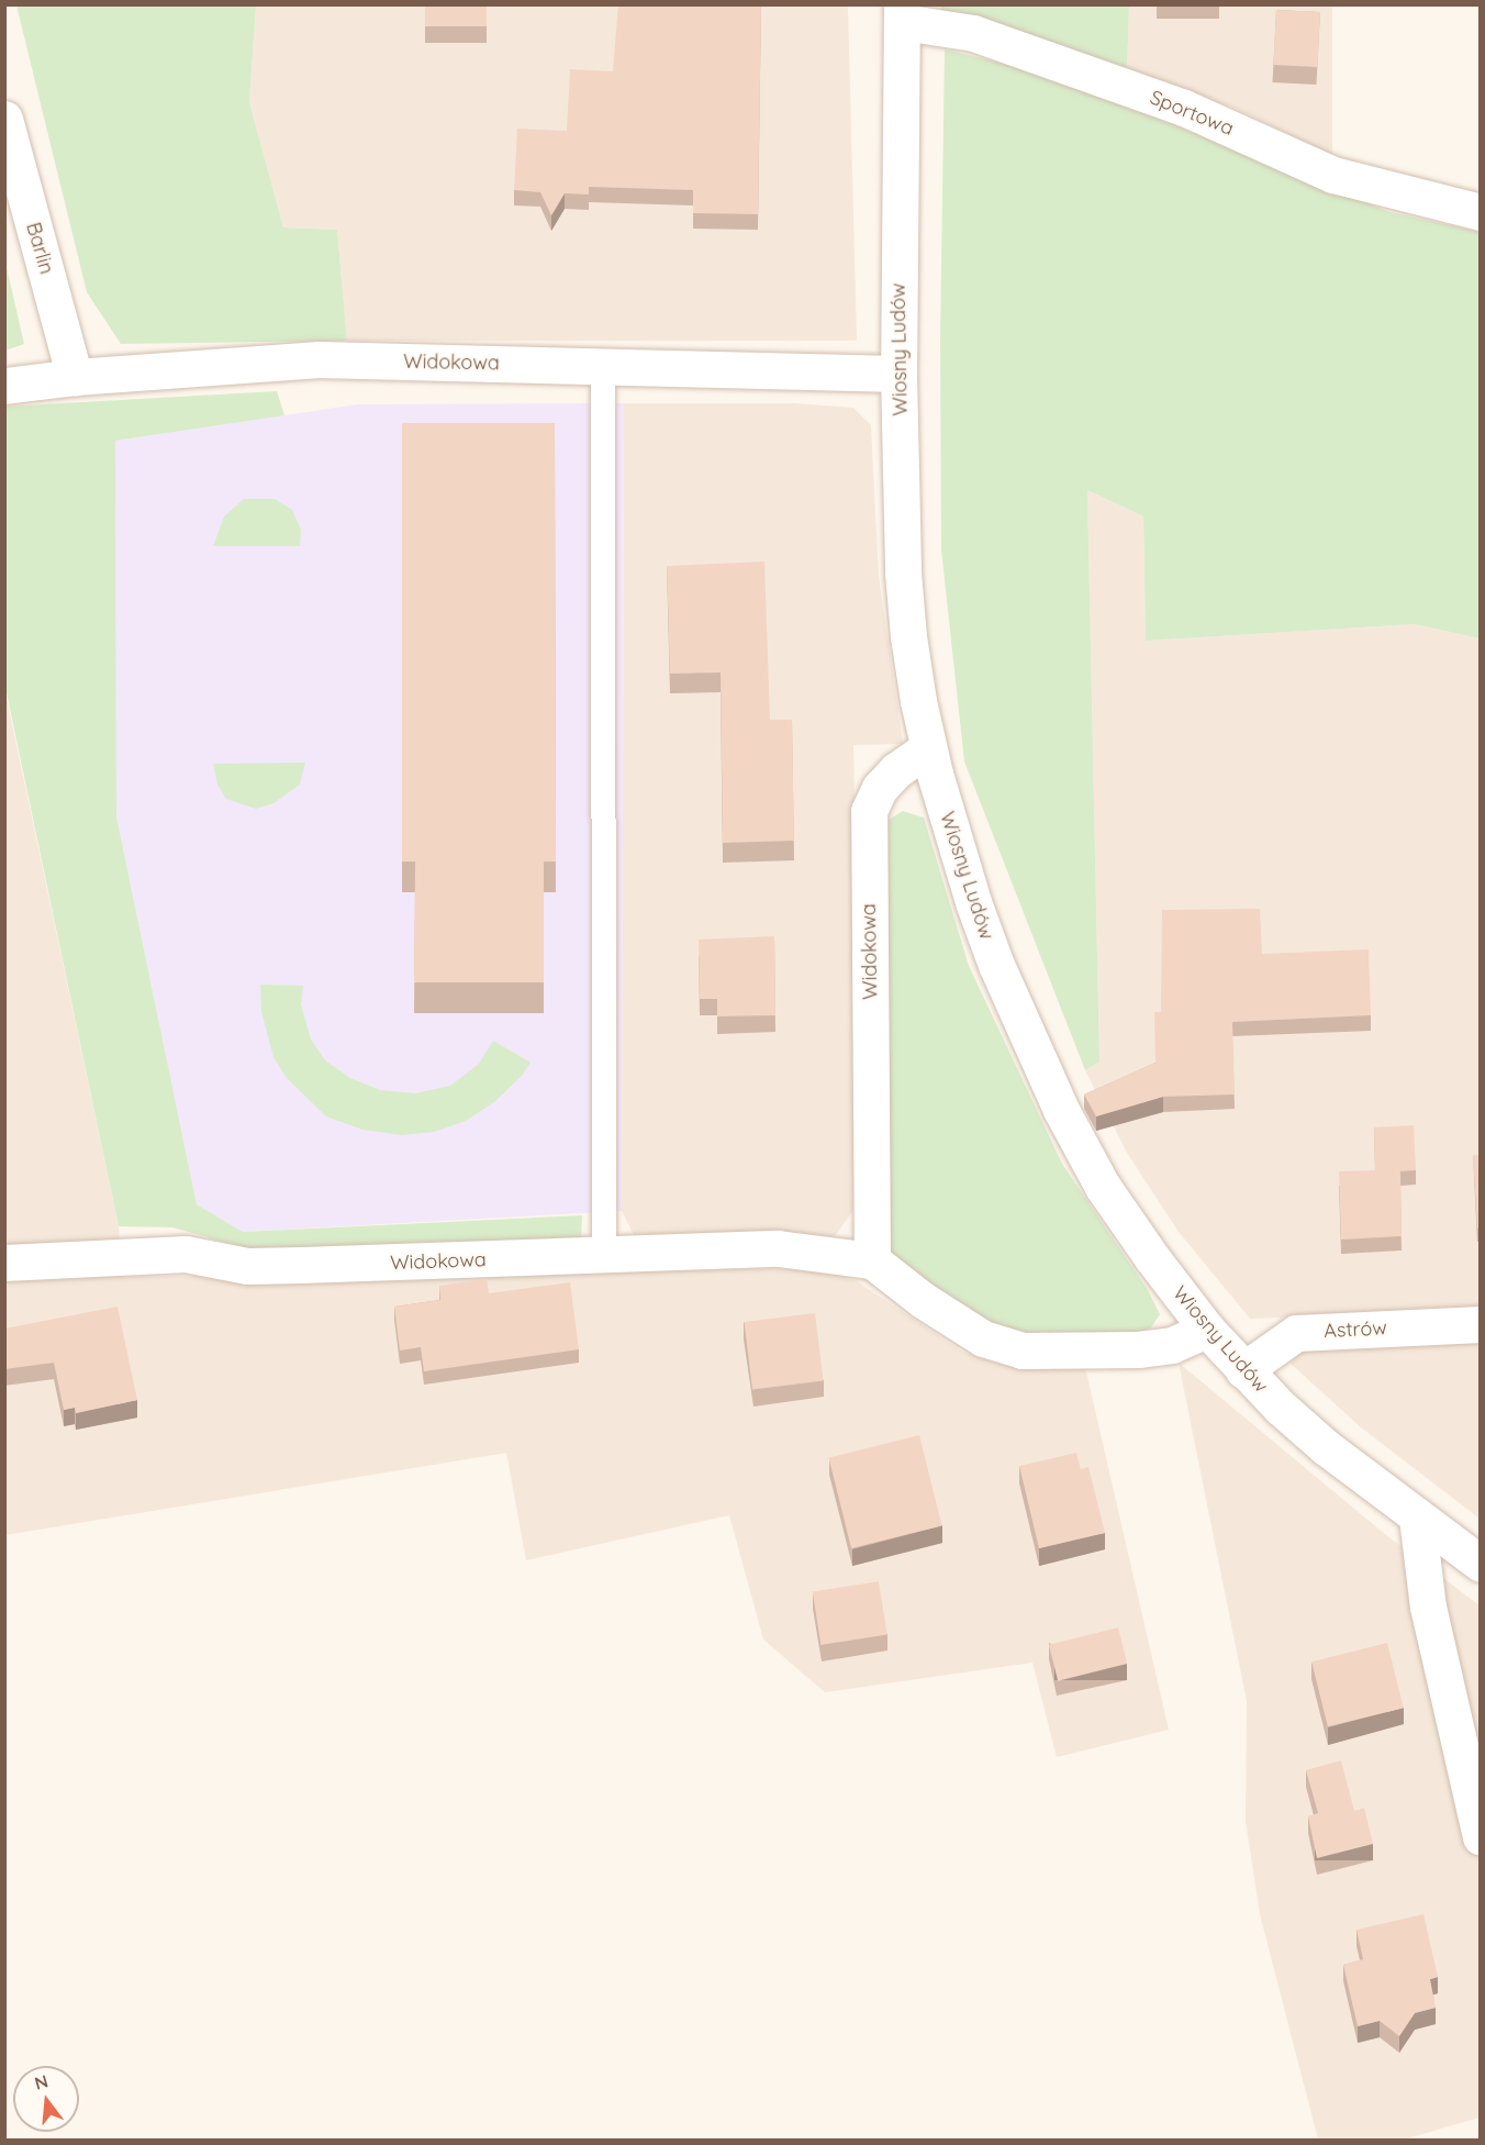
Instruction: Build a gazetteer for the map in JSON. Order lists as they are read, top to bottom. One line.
{"streets":{"street":["Sportowa","Barlin","Wiosny Ludów","Widokowa","Astrów"]},"crossings":[["Sportowa","Wiosny Ludów"],["Barlin","Widokowa"],["Wiosny Ludów","Widokowa"],["Wiosny Ludów","Astrów"]],"north":"top"}
